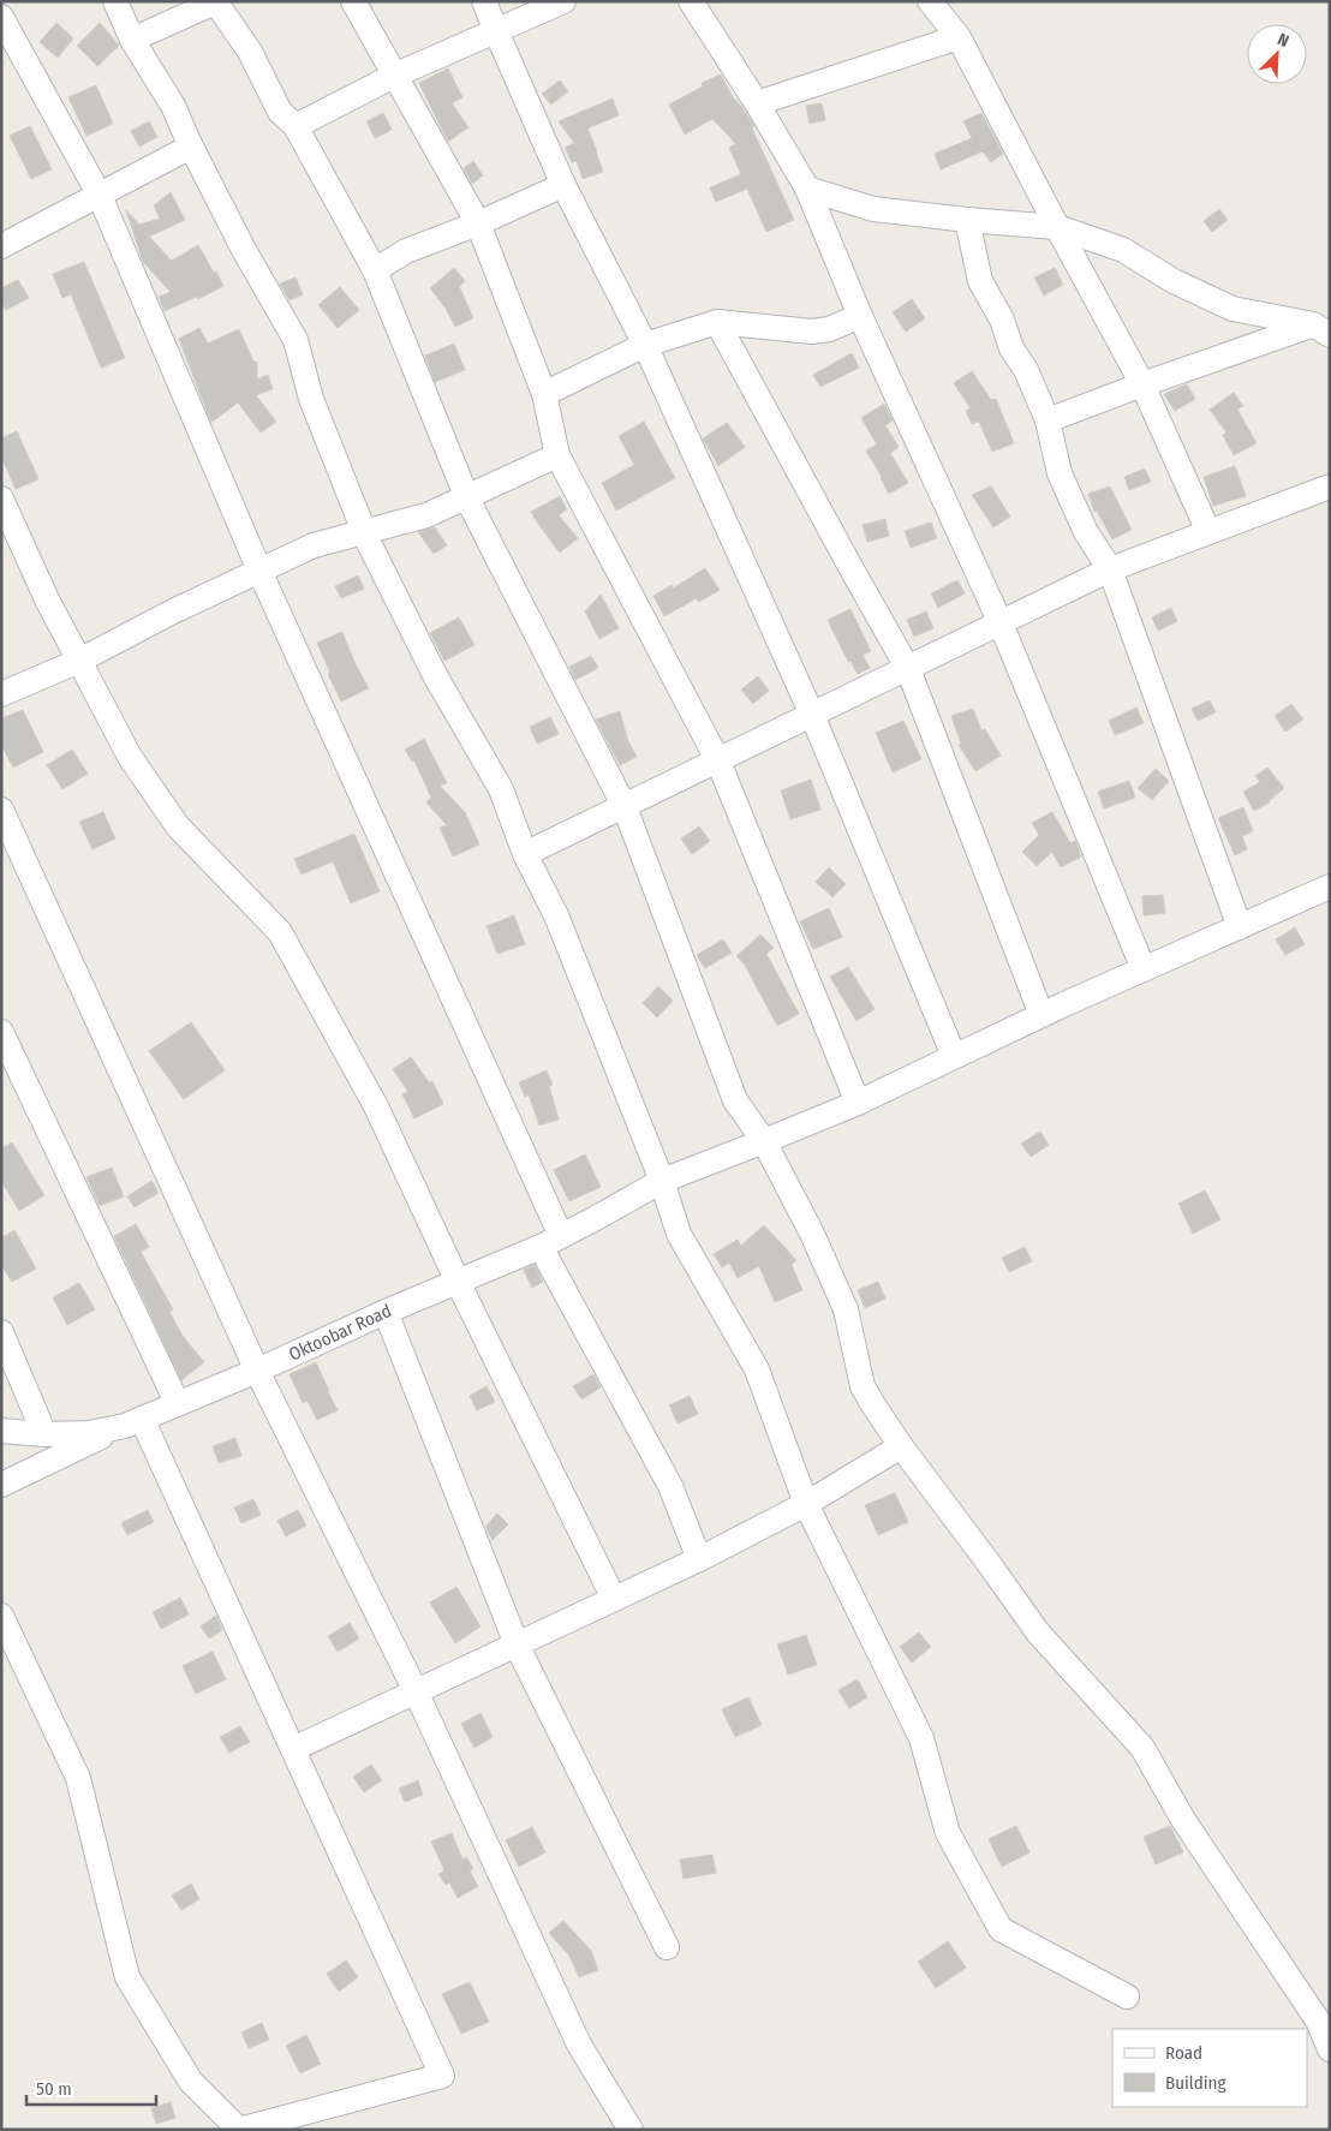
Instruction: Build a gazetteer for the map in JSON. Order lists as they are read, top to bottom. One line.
{"streets":{"street":["Oktoobar Road"]},"legend":["Road","Building"],"scale_bar":"50 m","north":"top right"}
